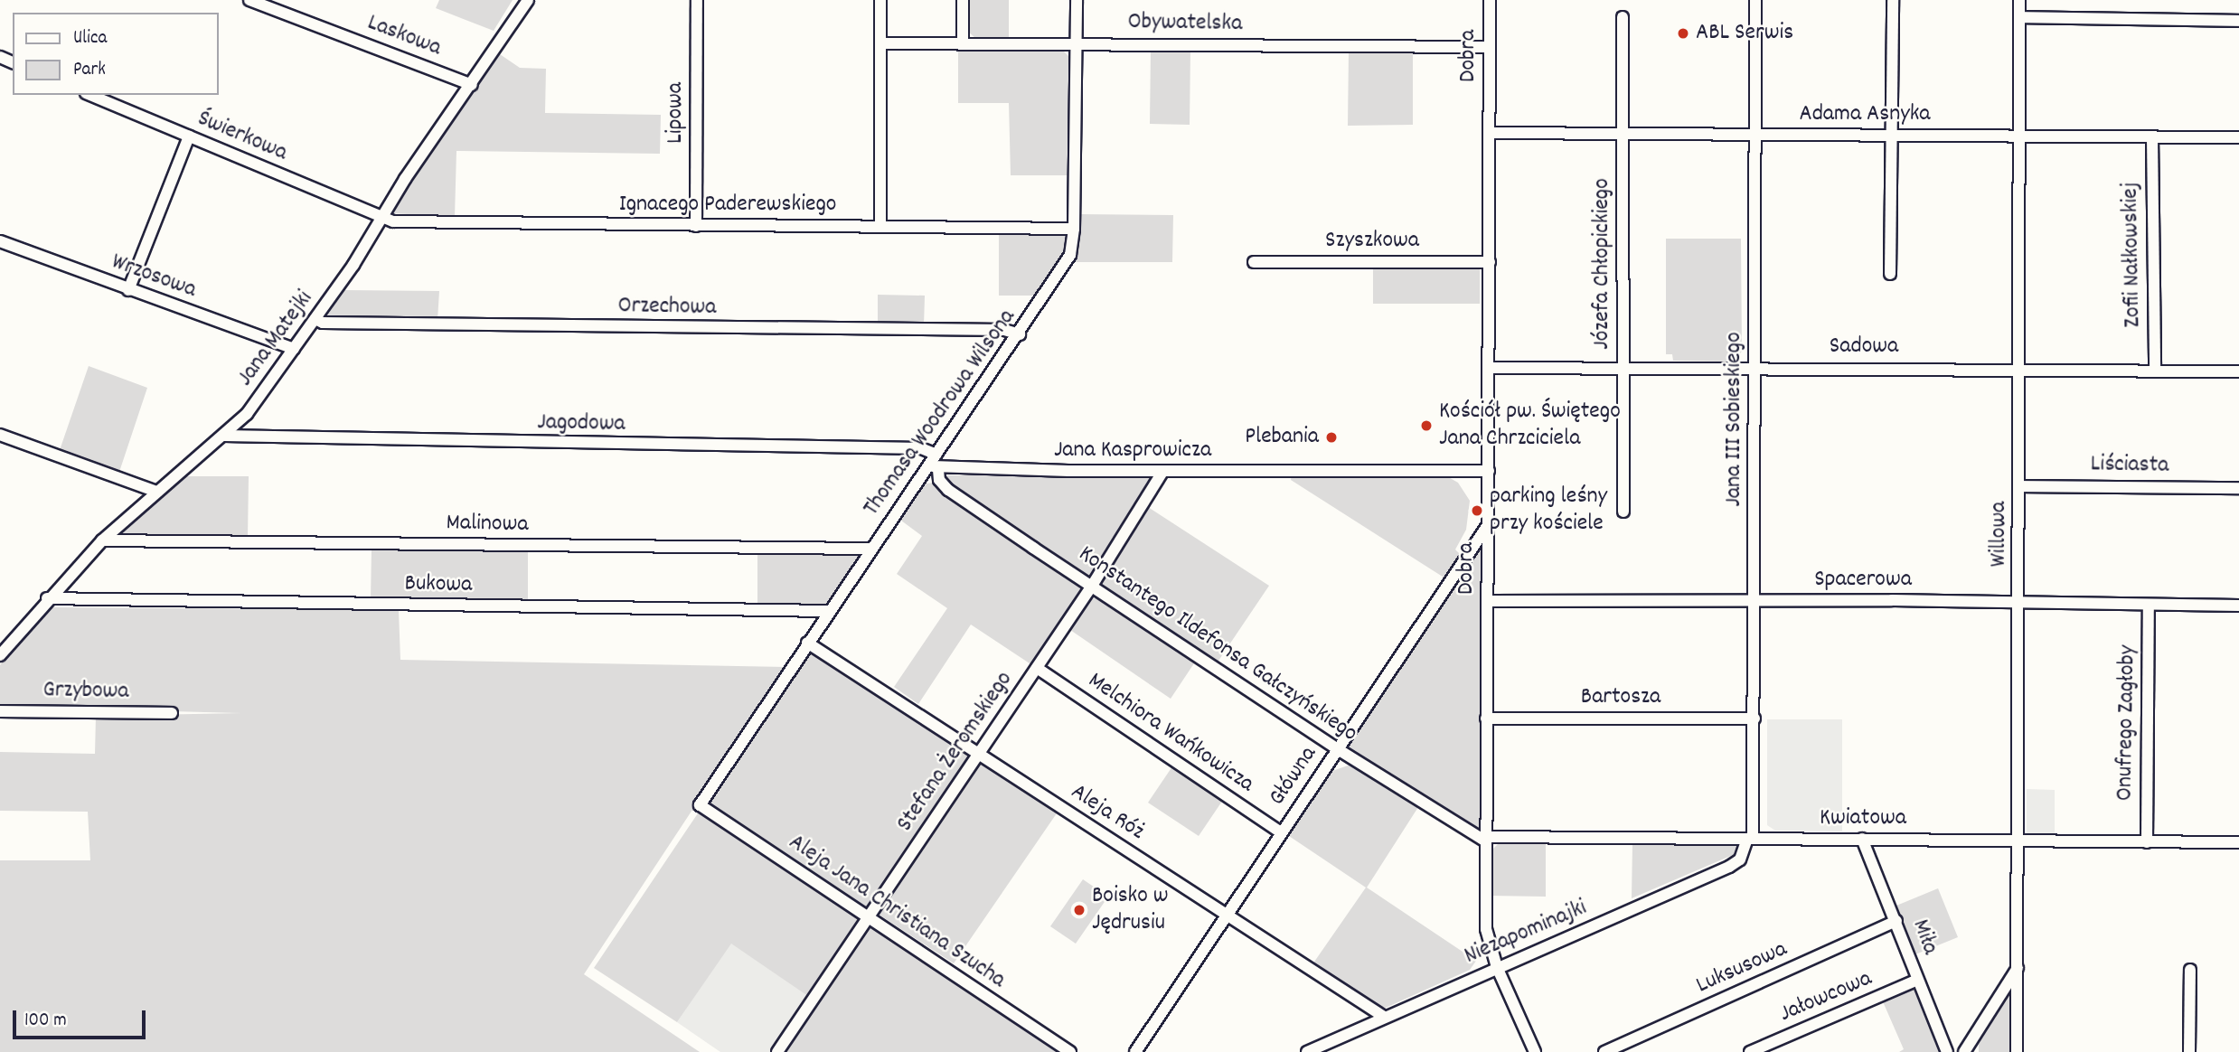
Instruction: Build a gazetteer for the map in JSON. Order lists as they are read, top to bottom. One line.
{"streets":{"street":["Obywatelska","Laskowa","Dobra","Lipowa","Adama Asnyka","Świerkowa","Ignacego Paderewskiego","Szyszkowa","Zofii Nałkowskiej","Józefa Chłopickiego","Wrzosowa","Orzechowa","Jana Matejki","Sadowa","Thomasa Woodrowa Wilsona","Jana III Sobieskiego","Jagodowa","Jana Kasprowicza","Liściasta","Malinowa","Willowa","Spacerowa","Bukowa","Konstantego Ildefonsa Gałczyńskiego","Grzybowa","Bartosza","Onufrego Zagłoby","Melchiora Wańkowicza","Stefana Żeromskiego","Główna","Aleja Róż","Kwiatowa","Aleja Jana Christiana Szucha","Niezapominajki","Miła","Luksusowa","Jałowcowa"]},"crossings":[["Obywatelska","Dobra"],["Obywatelska","Thomasa Woodrowa Wilsona"],["Laskowa","Jana Matejki"],["Dobra","Adama Asnyka"],["Dobra","Szyszkowa"],["Dobra","Sadowa"],["Dobra","Jana Kasprowicza"],["Dobra","Spacerowa"],["Dobra","Konstantego Ildefonsa Gałczyńskiego"],["Dobra","Bartosza"],["Dobra","Główna"],["Dobra","Kwiatowa"],["Dobra","Niezapominajki"],["Lipowa","Ignacego Paderewskiego"],["Adama Asnyka","Zofii Nałkowskiej"],["Adama Asnyka","Józefa Chłopickiego"],["Adama Asnyka","Jana III Sobieskiego"],["Adama Asnyka","Willowa"],["Świerkowa","Ignacego Paderewskiego"],["Świerkowa","Jana Matejki"],["Ignacego Paderewskiego","Jana Matejki"],["Ignacego Paderewskiego","Thomasa Woodrowa Wilsona"],["Zofii Nałkowskiej","Sadowa"],["Józefa Chłopickiego","Sadowa"],["Wrzosowa","Jana Matejki"],["Orzechowa","Jana Matejki"],["Orzechowa","Thomasa Woodrowa Wilsona"],["Jana Matejki","Jagodowa"],["Jana Matejki","Malinowa"],["Jana Matejki","Bukowa"],["Sadowa","Jana III Sobieskiego"],["Sadowa","Willowa"],["Thomasa Woodrowa Wilsona","Jagodowa"],["Thomasa Woodrowa Wilsona","Jana Kasprowicza"],["Thomasa Woodrowa Wilsona","Malinowa"],["Thomasa Woodrowa Wilsona","Bukowa"],["Thomasa Woodrowa Wilsona","Konstantego Ildefonsa Gałczyńskiego"],["Thomasa Woodrowa Wilsona","Aleja Róż"],["Thomasa Woodrowa Wilsona","Aleja Jana Christiana Szucha"],["Jana III Sobieskiego","Spacerowa"],["Jana III Sobieskiego","Bartosza"],["Jana III Sobieskiego","Kwiatowa"],["Jana III Sobieskiego","Niezapominajki"],["Jagodowa","Jana Kasprowicza"],["Jagodowa","Konstantego Ildefonsa Gałczyńskiego"],["Jana Kasprowicza","Konstantego Ildefonsa Gałczyńskiego"],["Jana Kasprowicza","Stefana Żeromskiego"],["Liściasta","Willowa"],["Willowa","Spacerowa"],["Willowa","Kwiatowa"],["Spacerowa","Onufrego Zagłoby"],["Konstantego Ildefonsa Gałczyńskiego","Stefana Żeromskiego"],["Konstantego Ildefonsa Gałczyńskiego","Główna"],["Konstantego Ildefonsa Gałczyńskiego","Kwiatowa"],["Onufrego Zagłoby","Kwiatowa"],["Melchiora Wańkowicza","Stefana Żeromskiego"],["Melchiora Wańkowicza","Główna"],["Stefana Żeromskiego","Aleja Róż"],["Stefana Żeromskiego","Aleja Jana Christiana Szucha"],["Główna","Aleja Róż"],["Aleja Róż","Niezapominajki"],["Kwiatowa","Niezapominajki"],["Kwiatowa","Miła"],["Miła","Luksusowa"],["Miła","Jałowcowa"]],"places":["ABL Serwis","Kościół pw. Świętego Jana Chrzciciela","Plebania","parking leśny przy kościele","Boisko w Jędrusiu"],"legend":["Ulica","Park"],"scale_bar":"100 m"}
